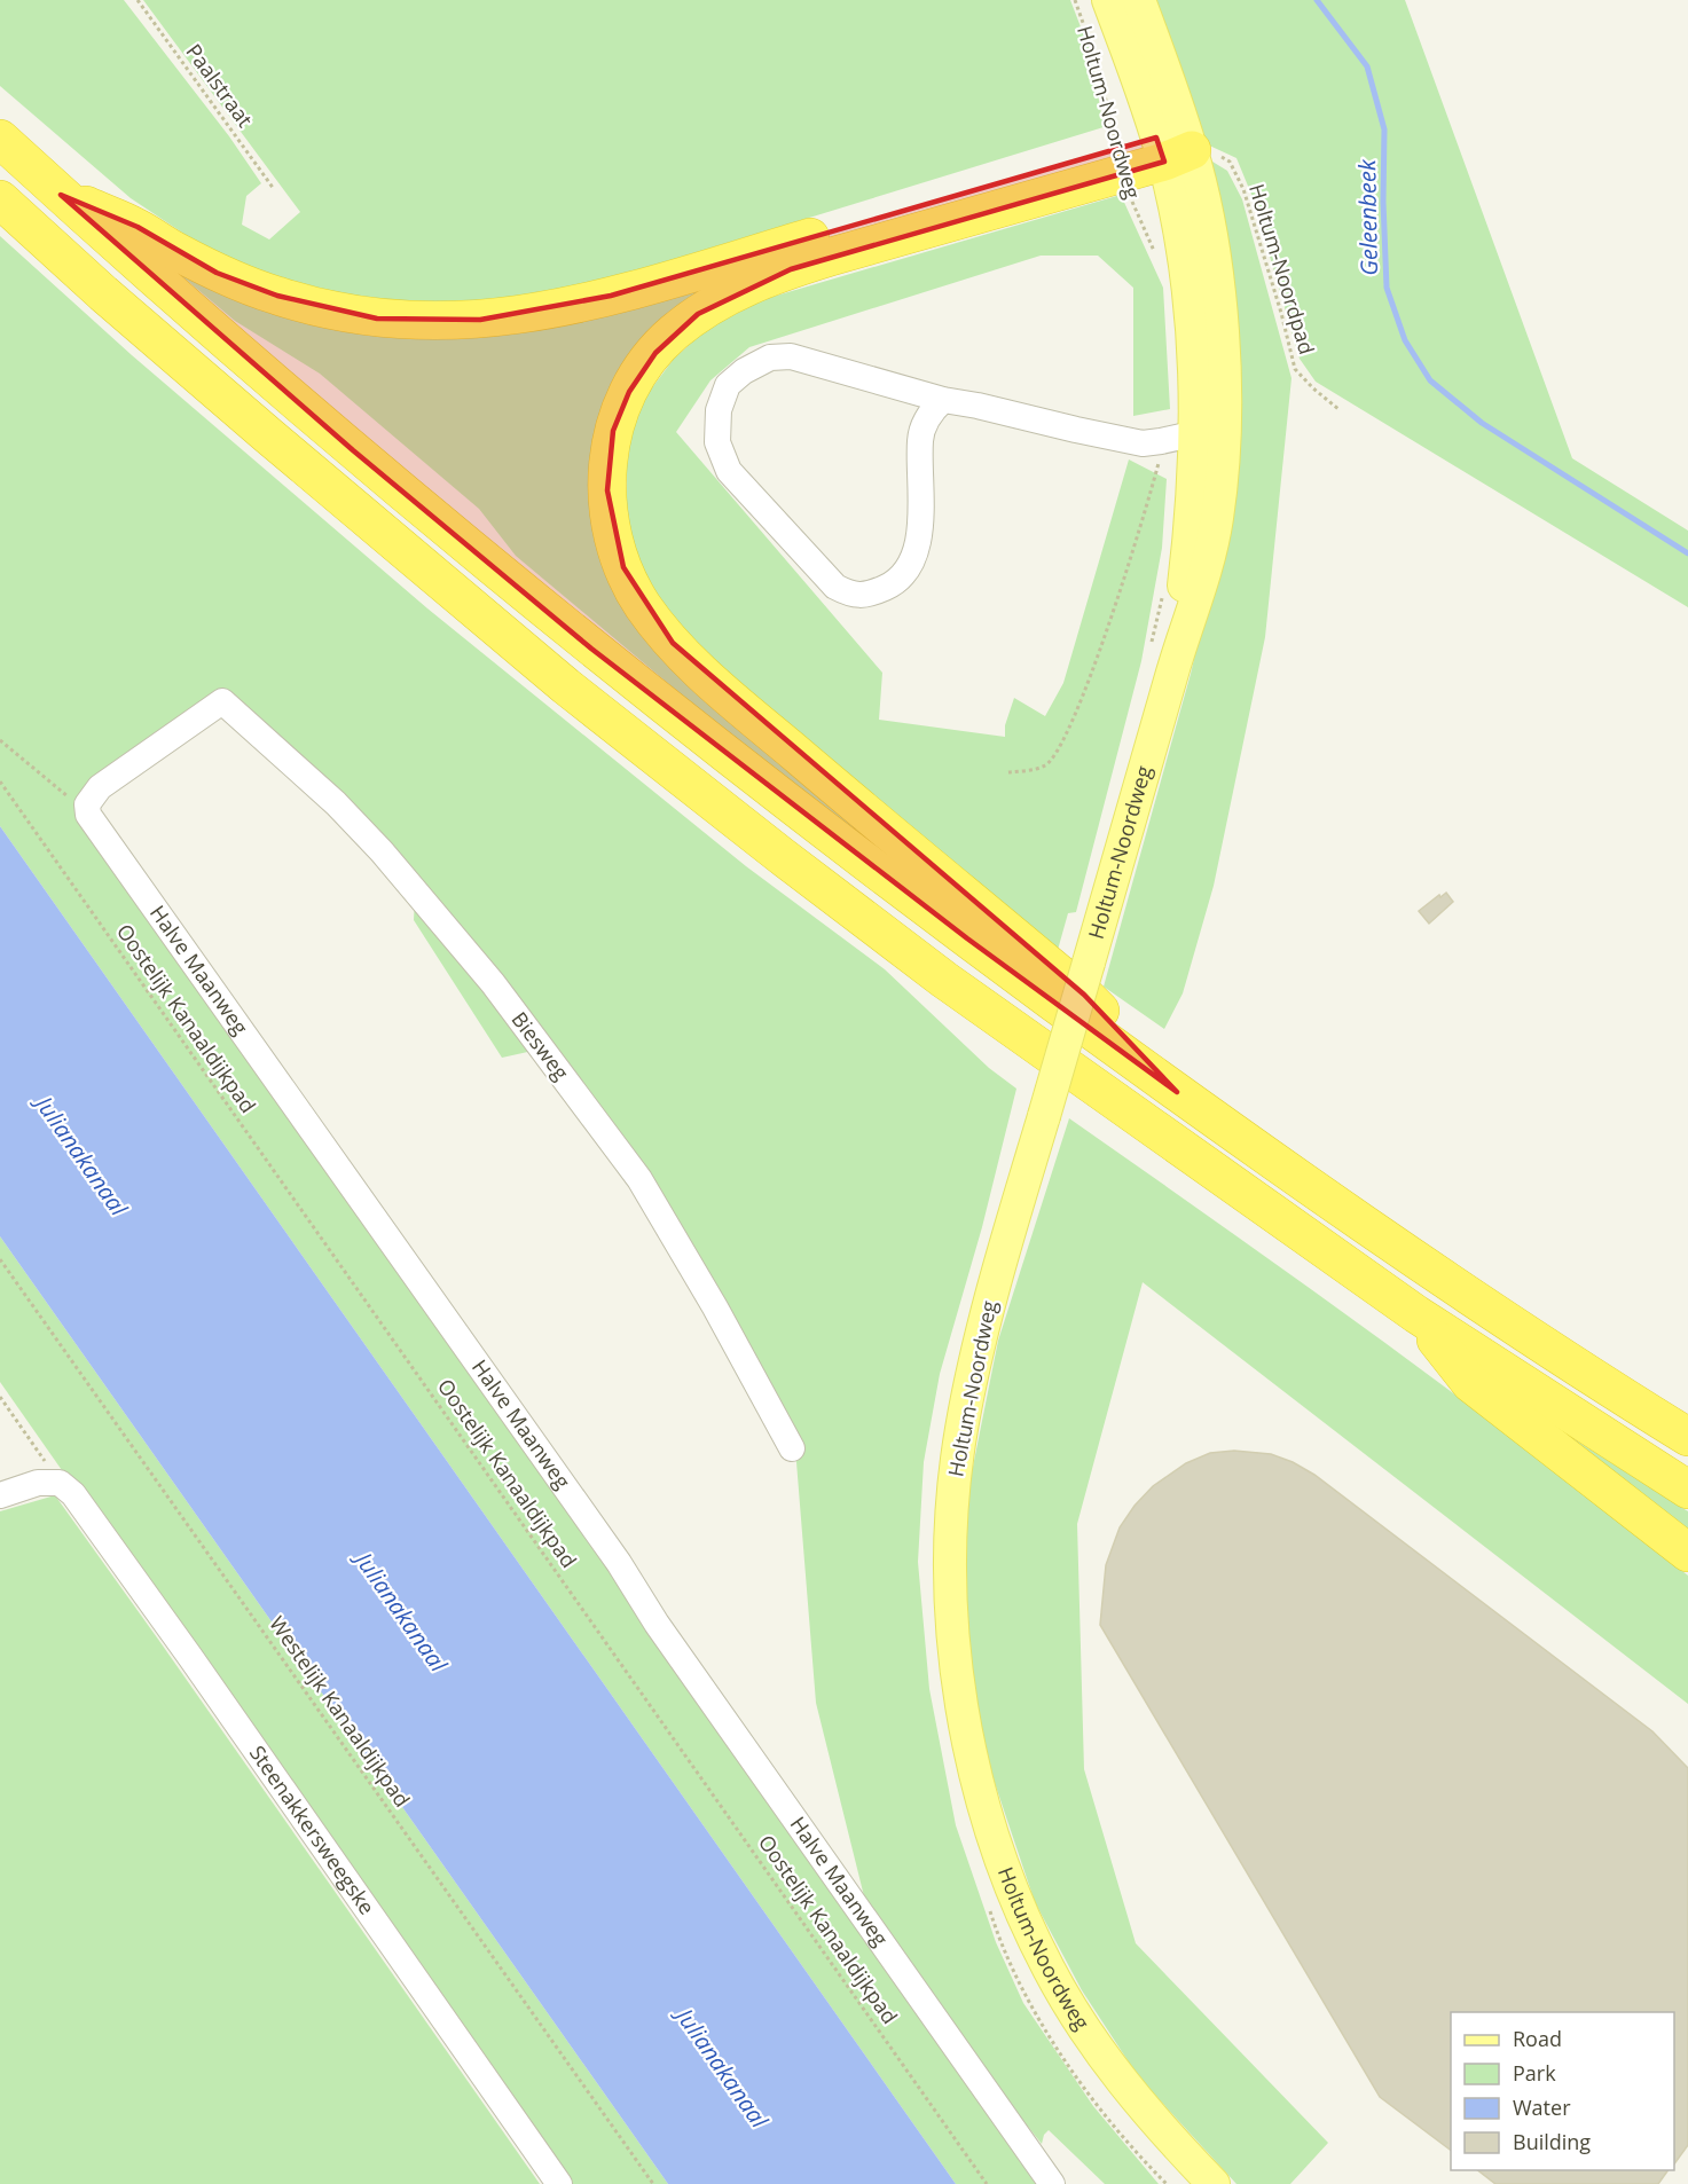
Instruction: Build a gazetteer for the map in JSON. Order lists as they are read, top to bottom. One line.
{"streets":{"main road":["Holtum-Noordweg"],"street":["Halve Maanweg","Biesweg","Steenakkersweegske"],"path":["Paalstraat","Holtum-Noordpad","Oostelijk Kanaaldijkpad","Westelijk Kanaaldijkpad"]},"crossings":[["Holtum-Noordweg","Holtum-Noordpad"],["Halve Maanweg","Biesweg"]],"water":["Geleenbeek","Julianakanaal"],"legend":["Road","Park","Water","Building"]}
